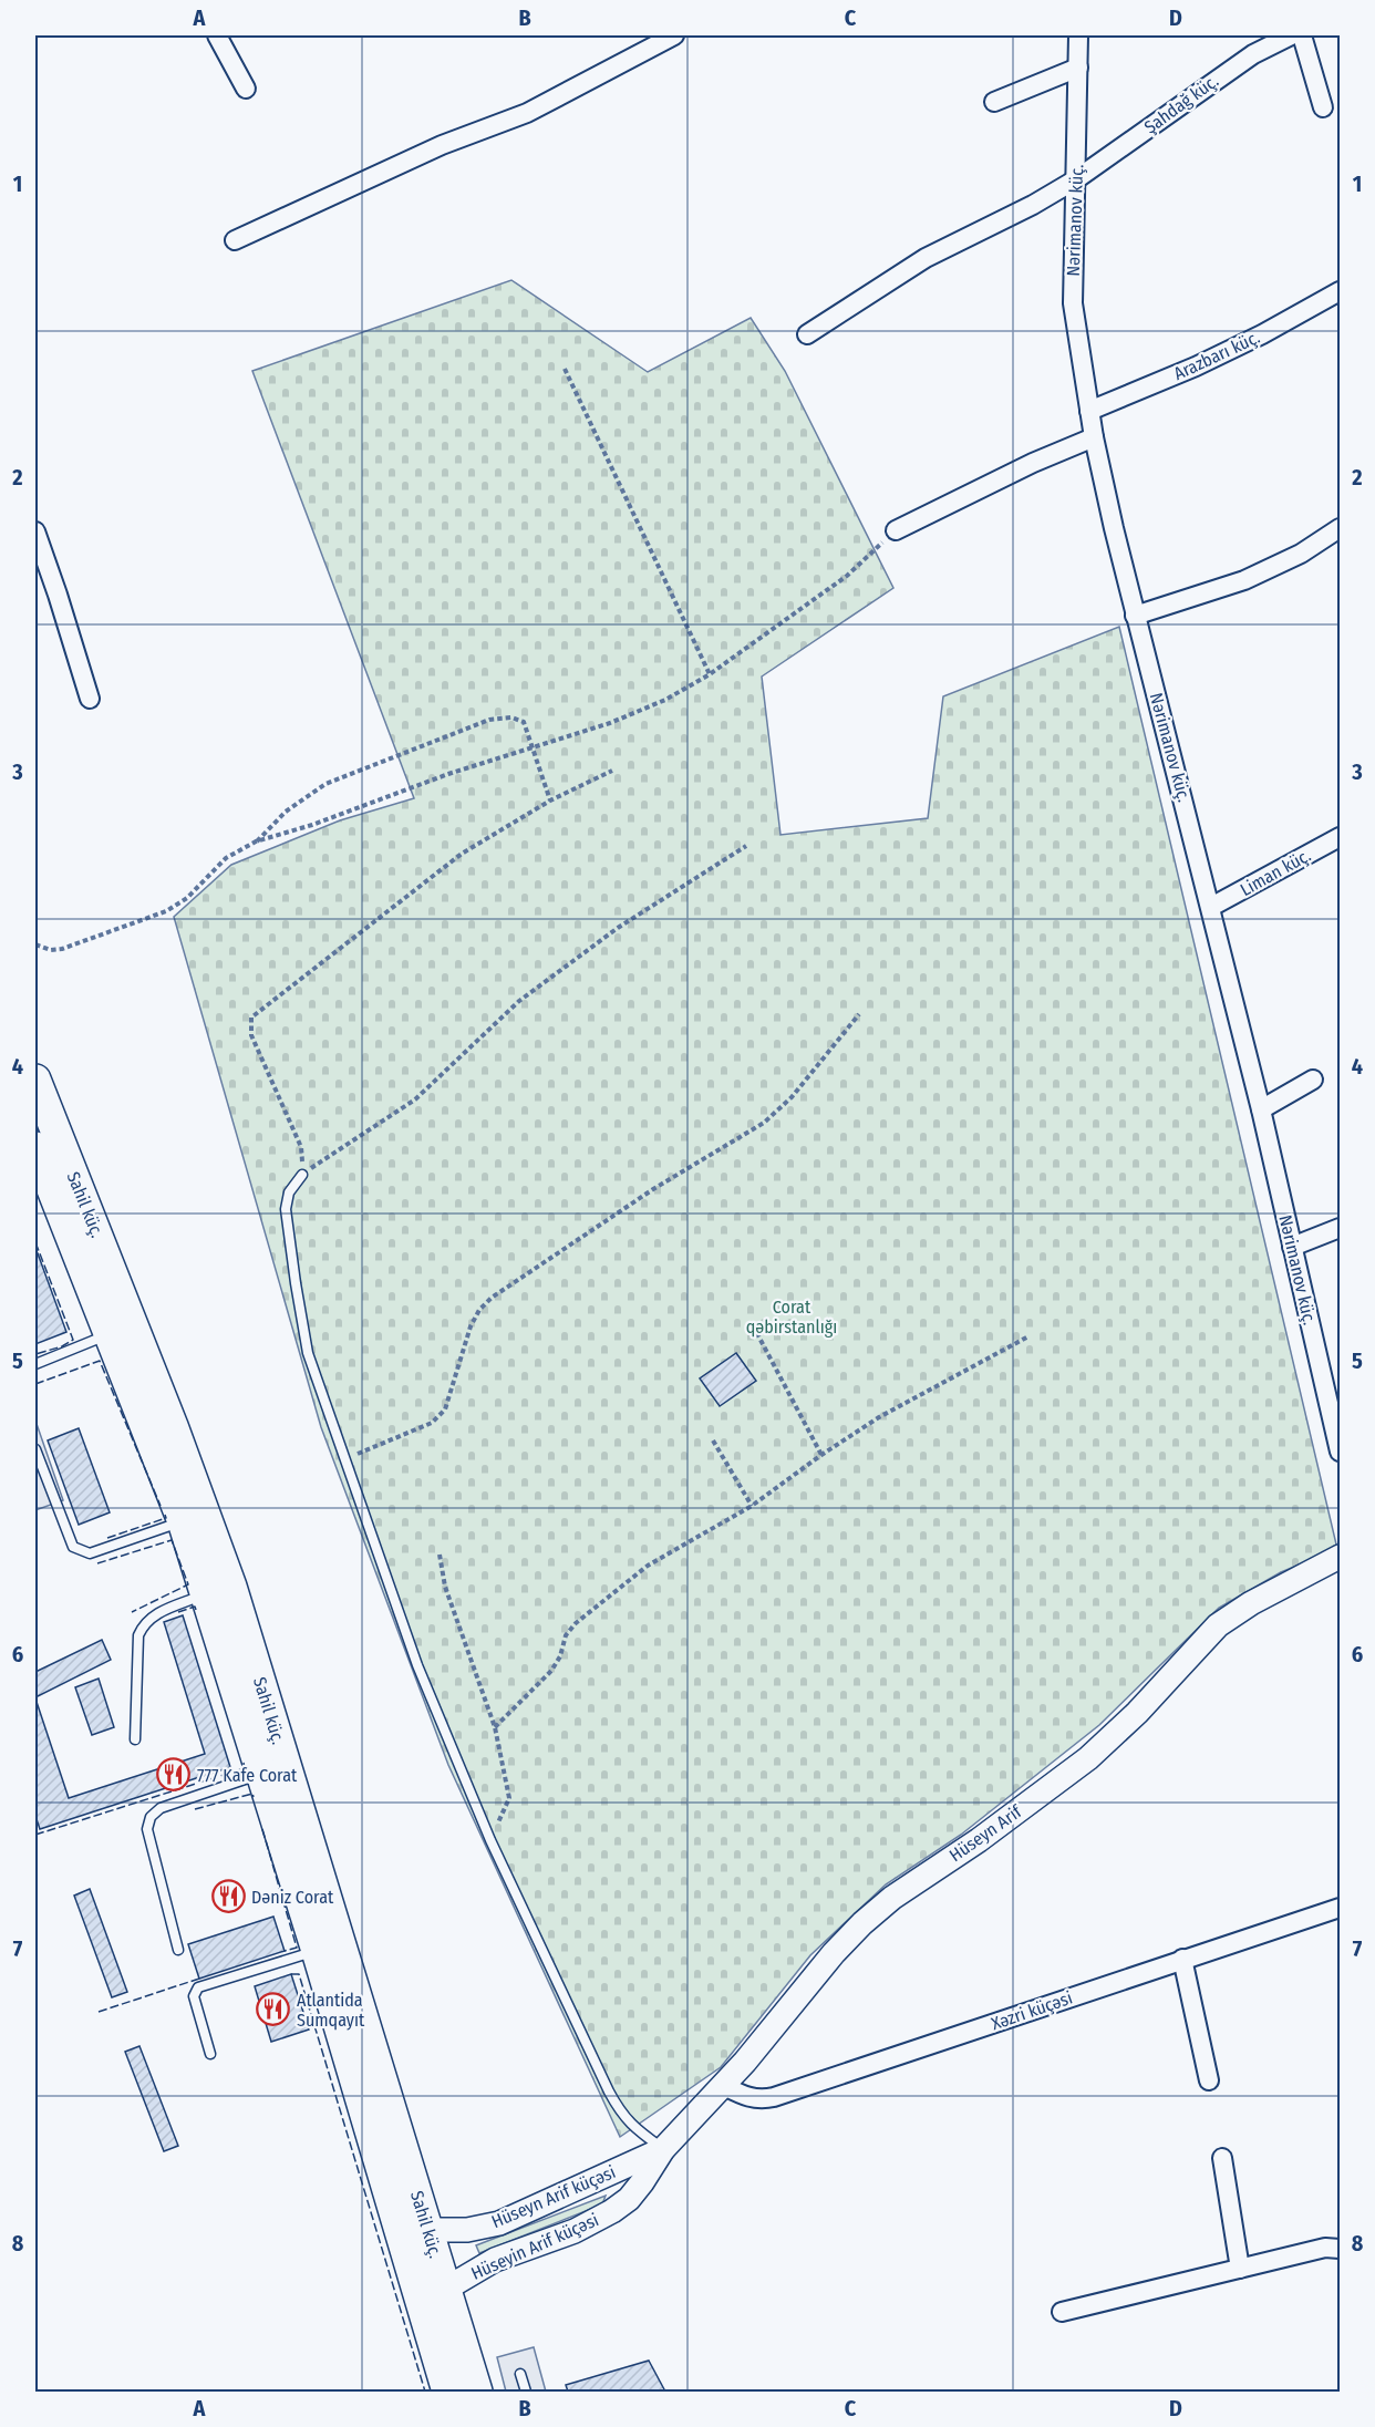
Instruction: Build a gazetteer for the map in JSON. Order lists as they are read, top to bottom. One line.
{"streets":{"main road":["Sahil küç."],"street":["Şahdağ küç.","Nərimanov küç.","Arazbarı küç.","Liman küç.","Hüseyn Arif","Xəzri küçəsi","Hüseyn Arif küçəsi","Hüseyin Arif küçəsi"]},"crossings":[["Şahdağ küç.","Nərimanov küç."],["Nərimanov küç.","Arazbarı küç."],["Nərimanov küç.","Liman küç."],["Sahil küç.","Hüseyn Arif küçəsi"],["Sahil küç.","Hüseyin Arif küçəsi"],["Hüseyn Arif","Xəzri küçəsi"],["Hüseyn Arif","Hüseyn Arif küçəsi"],["Hüseyn Arif","Hüseyin Arif küçəsi"],["Hüseyn Arif küçəsi","Hüseyin Arif küçəsi"]],"parks":["Corat qəbirstanlığı"],"places":{"restaurant":["777 Kafe Corat","Dəniz Corat","Atlantida Sumqayıt"]},"grid":{"columns":["A","B","C","D"],"rows":["1","2","3","4","5","6","7","8"]}}
